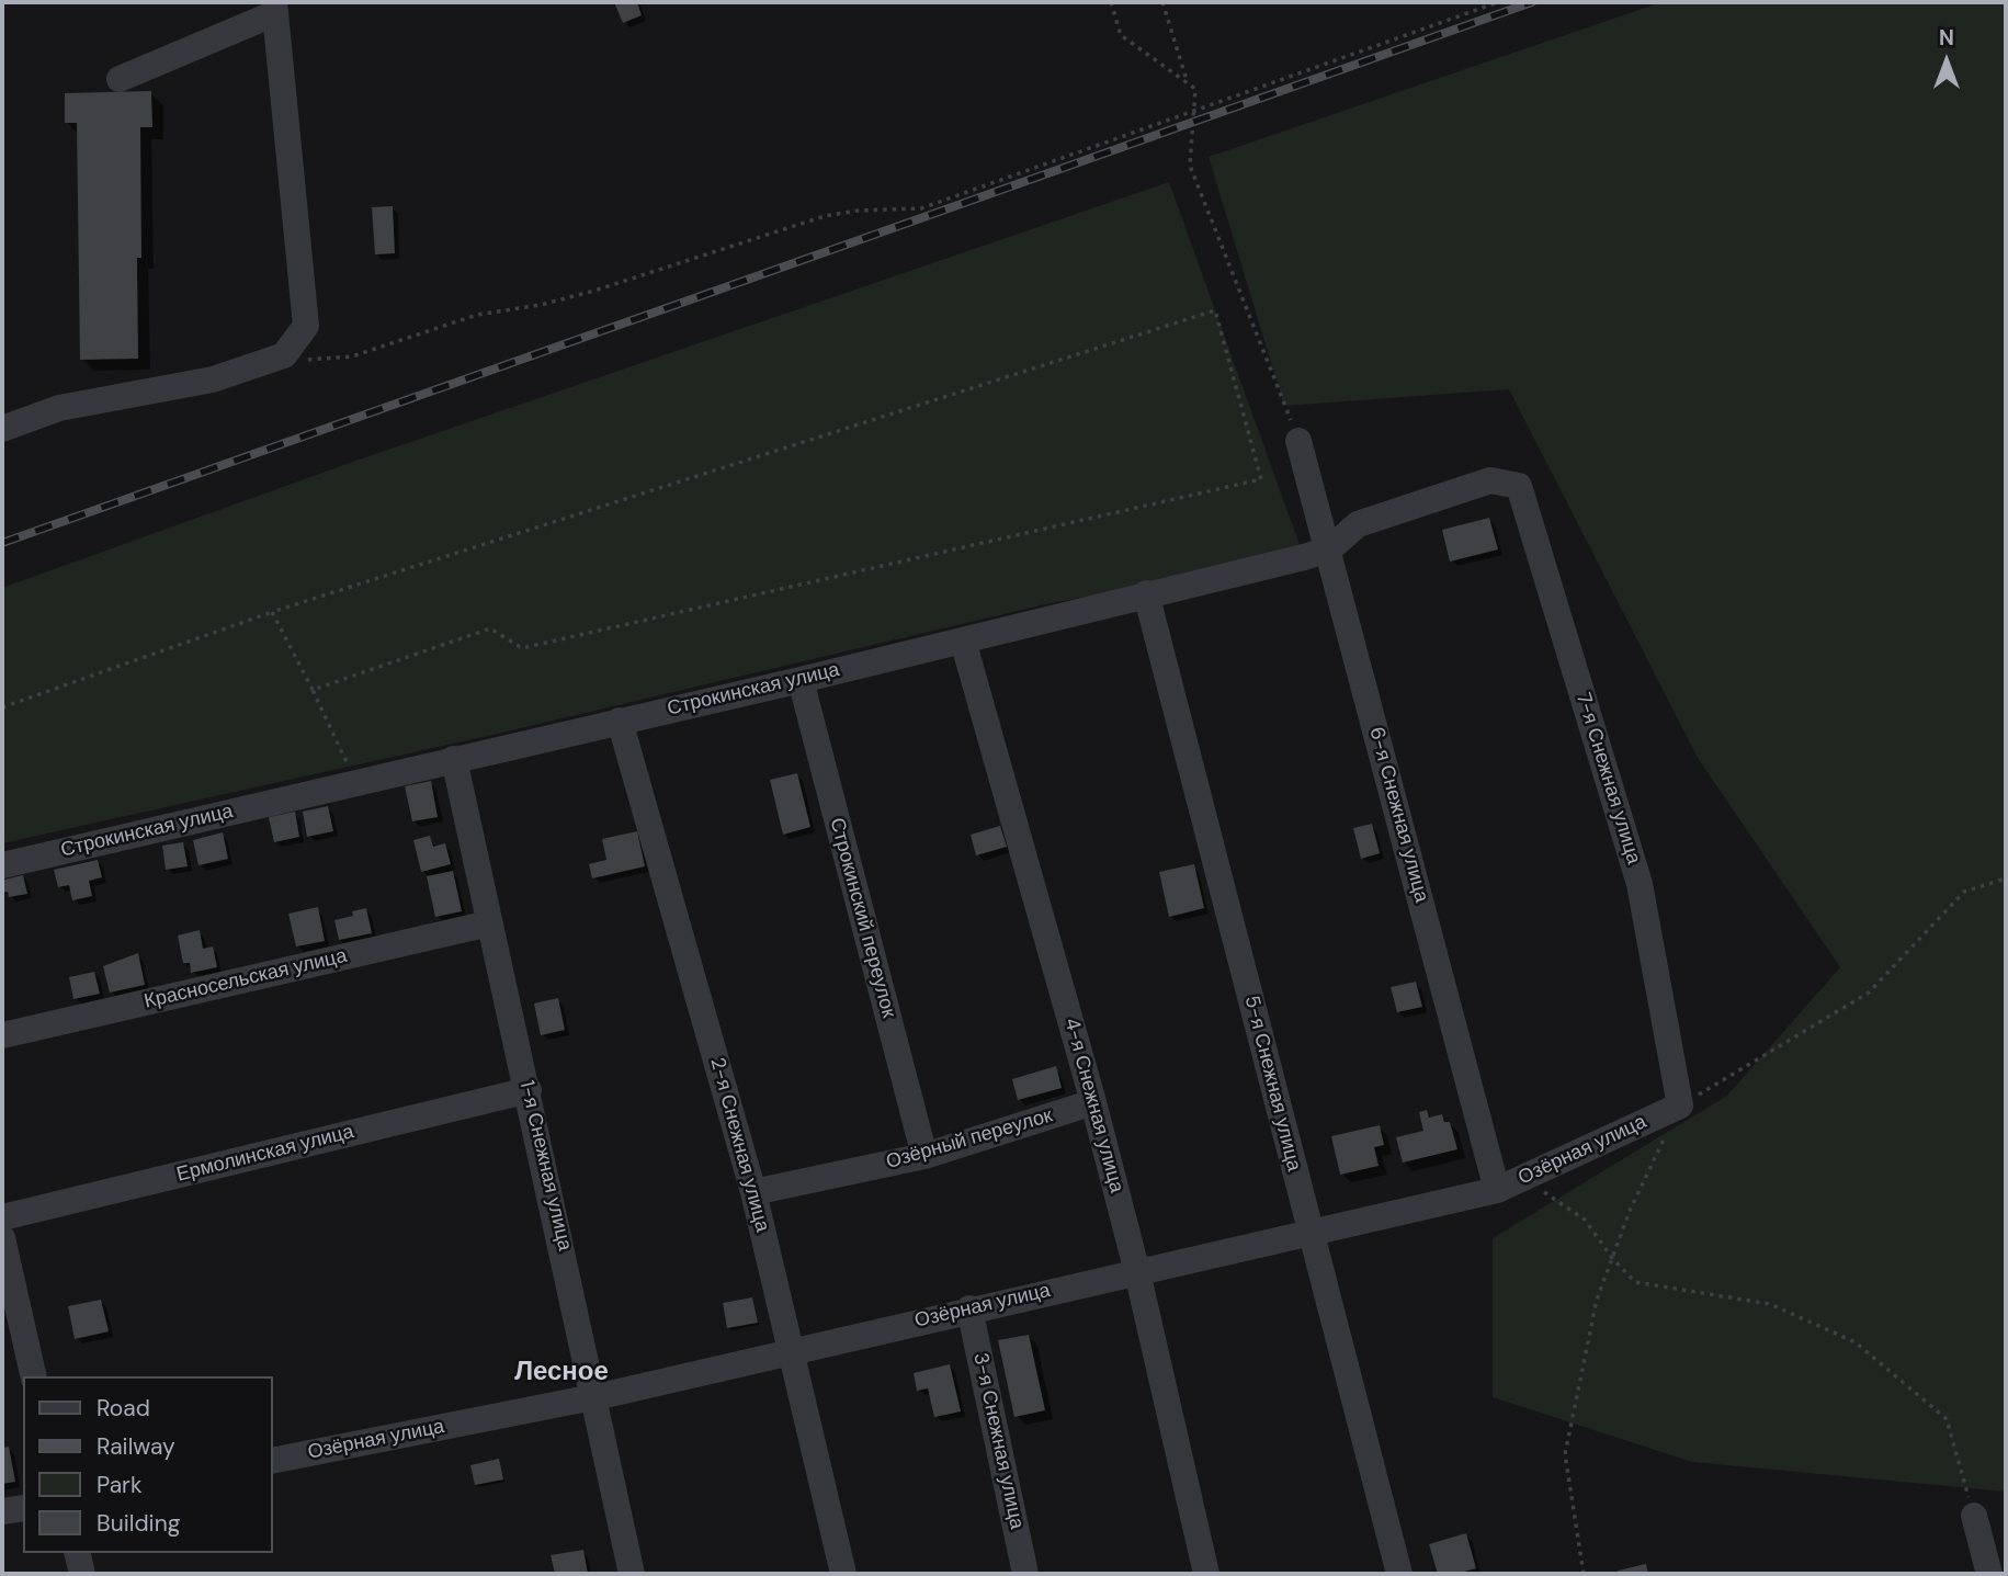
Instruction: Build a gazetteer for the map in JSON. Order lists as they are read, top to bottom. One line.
{"streets":{"street":["Строкинская улица","7-я Снежная улица","6-я Снежная улица","Строкинский переулок","Красносельская улица","5-я Снежная улица","4-я Снежная улица","Озёрный переулок","2-я Снежная улица","Озёрная улица","Ермолинская улица","1-я Снежная улица","3-я Снежная улица"]},"crossings":[["Строкинская улица","7-я Снежная улица"],["Строкинская улица","6-я Снежная улица"],["Строкинская улица","Строкинский переулок"],["Строкинская улица","5-я Снежная улица"],["Строкинская улица","4-я Снежная улица"],["Строкинская улица","2-я Снежная улица"],["Строкинская улица","1-я Снежная улица"],["7-я Снежная улица","Озёрная улица"],["6-я Снежная улица","Озёрная улица"],["Строкинский переулок","Озёрный переулок"],["Красносельская улица","1-я Снежная улица"],["5-я Снежная улица","Озёрная улица"],["4-я Снежная улица","Озёрный переулок"],["4-я Снежная улица","Озёрная улица"],["Озёрный переулок","2-я Снежная улица"],["2-я Снежная улица","Озёрная улица"],["Озёрная улица","1-я Снежная улица"],["Озёрная улица","3-я Снежная улица"],["Ермолинская улица","1-я Снежная улица"]],"districts":["Лесное"],"legend":["Road","Railway","Park","Building"],"north":"top"}
